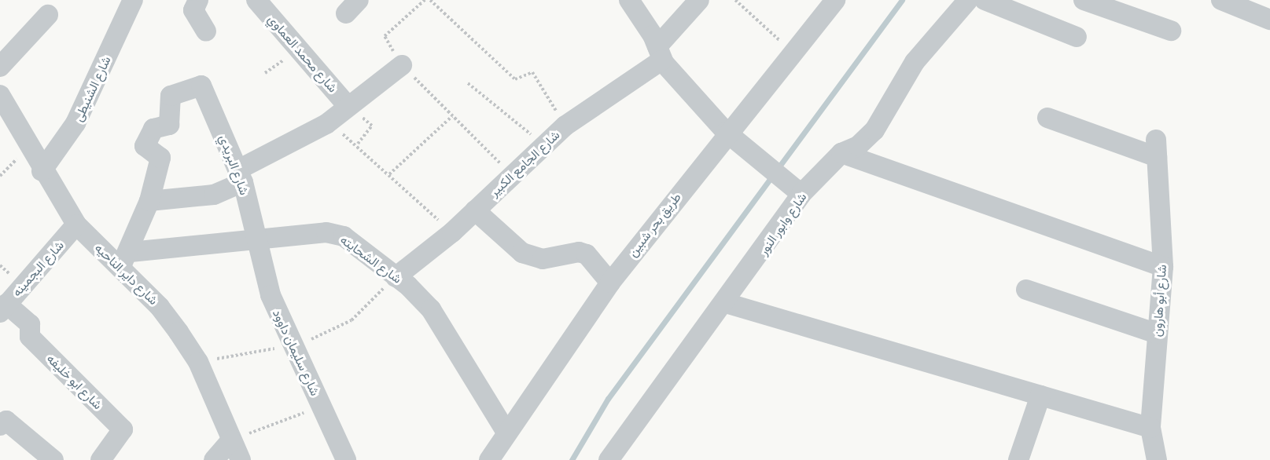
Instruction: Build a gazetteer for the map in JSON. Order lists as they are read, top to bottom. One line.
{"streets":{"street":["شارع محمد العماوي","شارع الشنيطى","شارع الجامع الكبير","شارع البريدي","شارع وابور النور","طريق بحر شبين","شارع الشحايته","شارع البجمينه","شارع داير الناحيه","شارع أبو هارون","شارع سليمان داوود","شارع ابو خليفه"]},"crossings":[["شارع الشنيطى","شارع داير الناحيه"],["شارع الجامع الكبير","شارع الشحايته"],["شارع البريدي","شارع الشحايته"],["شارع البريدي","شارع سليمان داوود"],["طريق بحر شبين","شارع الشحايته"],["شارع الشحايته","شارع داير الناحيه"],["شارع الشحايته","شارع سليمان داوود"],["شارع البجمينه","شارع داير الناحيه"],["شارع البجمينه","شارع ابو خليفه"]]}
